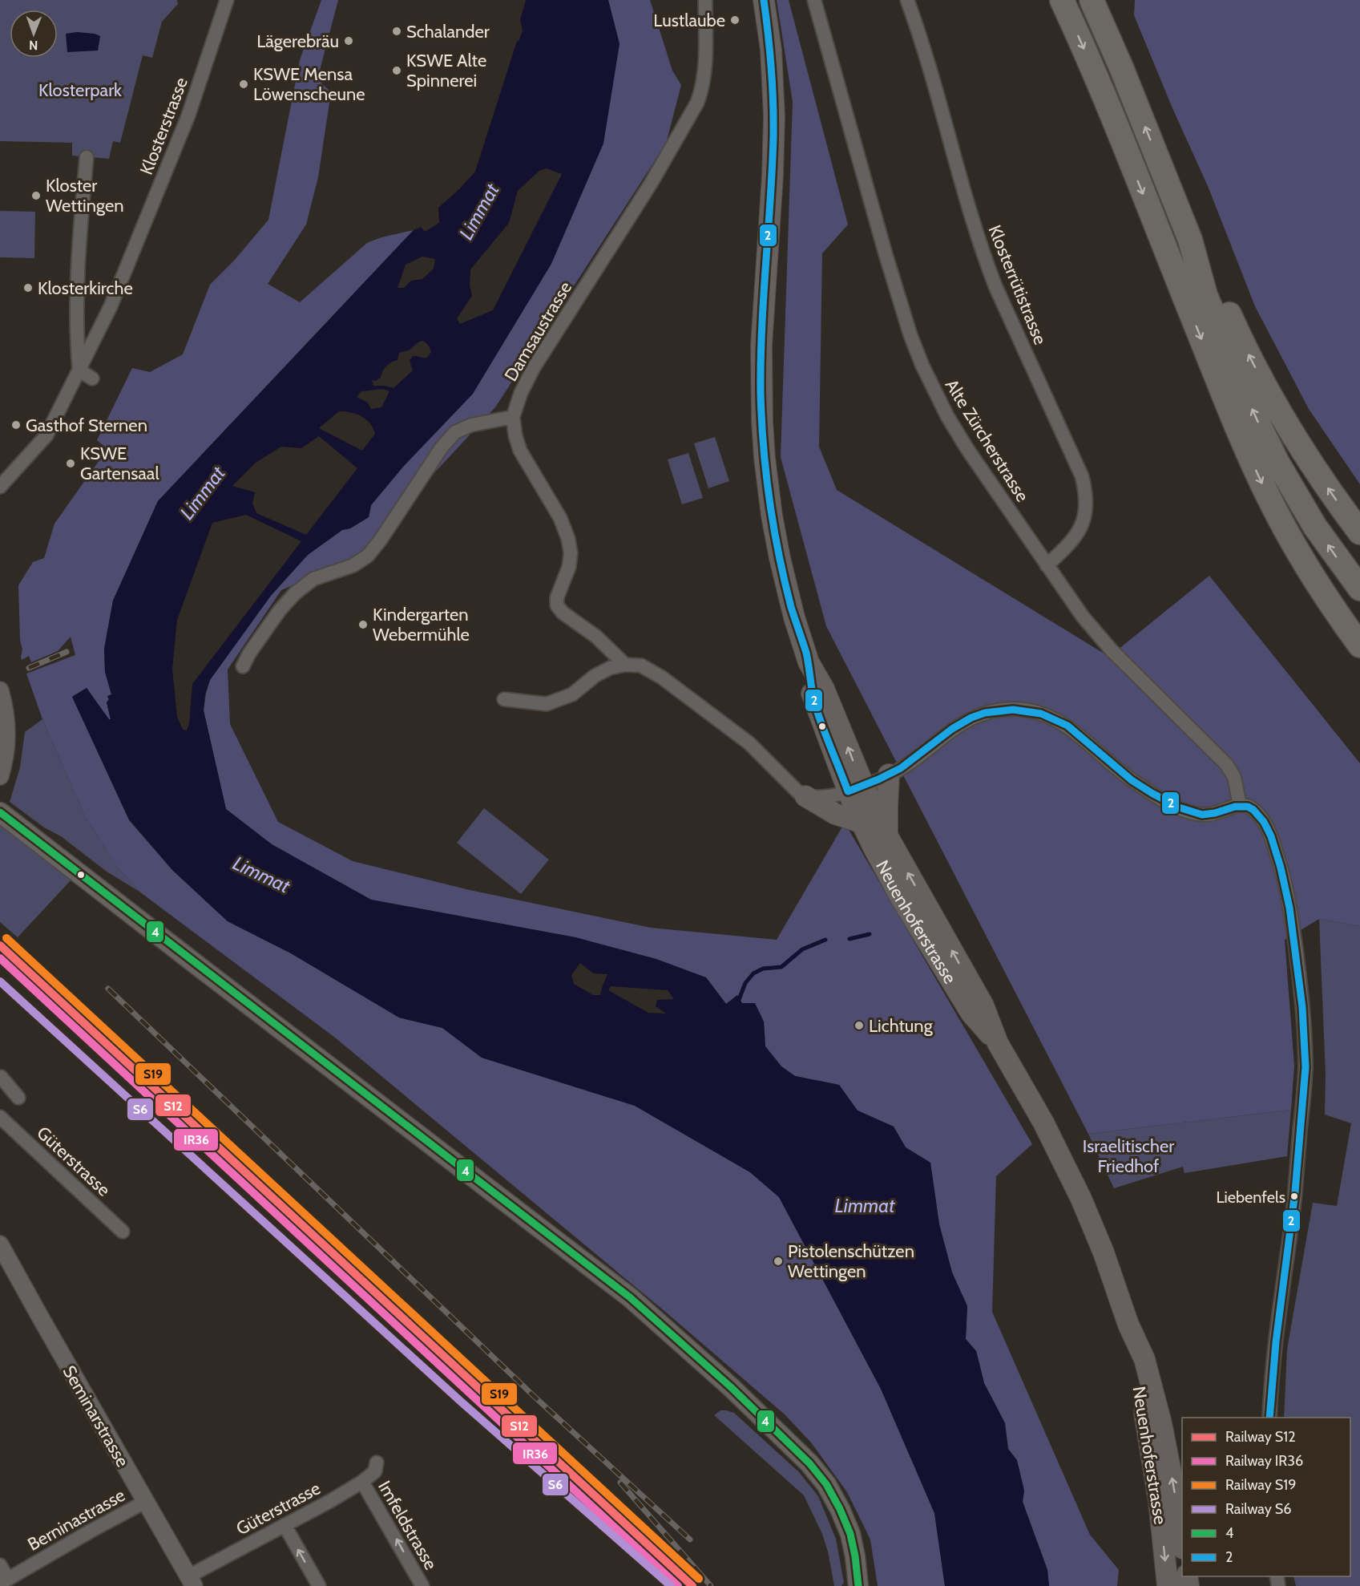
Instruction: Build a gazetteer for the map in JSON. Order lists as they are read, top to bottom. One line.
{"streets":{"main road":["Neuenhoferstrasse"],"street":["Klosterstrasse","Klosterrütistrasse","Damsaustrasse","Alte Zürcherstrasse","Güterstrasse","Seminarstrasse","Berninastrasse","Imfeldstrasse"]},"crossings":[["Klosterrütistrasse","Alte Zürcherstrasse"],["Güterstrasse","Seminarstrasse"],["Güterstrasse","Imfeldstrasse"],["Seminarstrasse","Berninastrasse"]],"water":["Limmat"],"parks":["Klosterpark","Israelitischer Friedhof"],"places":["Lustlaube","Schalander","Lägerebräu","KSWE Alte Spinnerei","KSWE Mensa Löwenscheune","Kloster Wettingen","Klosterkirche","Gasthof Sternen","KSWE Gartensaal","Kindergarten Webermühle","Lichtung","Liebenfels","Pistolenschützen Wettingen"],"lines":["transit line 2","transit line 4","rail line S19","rail line S12","rail line IR36","rail line S6"],"legend":["Railway S12","Railway IR36","Railway S19","Railway S6","4","2"],"north":"bottom"}
